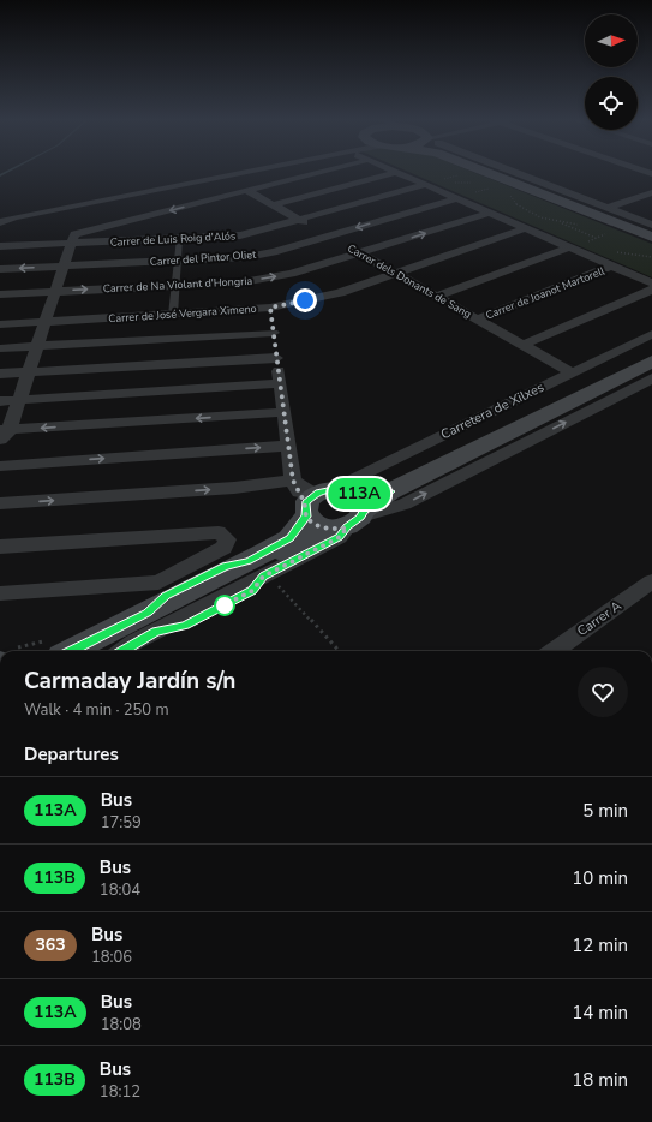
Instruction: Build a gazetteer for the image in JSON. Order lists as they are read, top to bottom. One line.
{"streets":{"main road":["Carretera de Xilxes"],"street":["Carrer de Luis Roig d'Alós","Carrer del Pintor Oliet","Carrer dels Donants de Sang","Carrer de Na Violant d'Hongria","Carrer de Joanot Martorell","Carrer de José Vergara Ximeno","Carrer A"]},"crossings":[["Carrer de Luis Roig d'Alós","Carrer dels Donants de Sang"],["Carrer del Pintor Oliet","Carrer dels Donants de Sang"],["Carrer dels Donants de Sang","Carrer de Na Violant d'Hongria"],["Carrer dels Donants de Sang","Carrer de Joanot Martorell"],["Carrer dels Donants de Sang","Carrer de José Vergara Ximeno"],["Carrer dels Donants de Sang","Carretera de Xilxes"]],"lines":["bus line 113A"],"north":"right","page":{"on_map":"113A","heading":[["Carmaday Jardín s/n","Walk · 4 min · 250 m"],"Departures"],"list":[{"mark":"113A","name":"Bus","note":"17:59","value":"5 min"},{"mark":"113B","name":"Bus","note":"18:04","value":"10 min"},{"mark":"363","name":"Bus","note":"18:06","value":"12 min"},{"mark":"113A","name":"Bus","note":"18:08","value":"14 min"},{"mark":"113B","name":"Bus","note":"18:12","value":"18 min"}]}}
